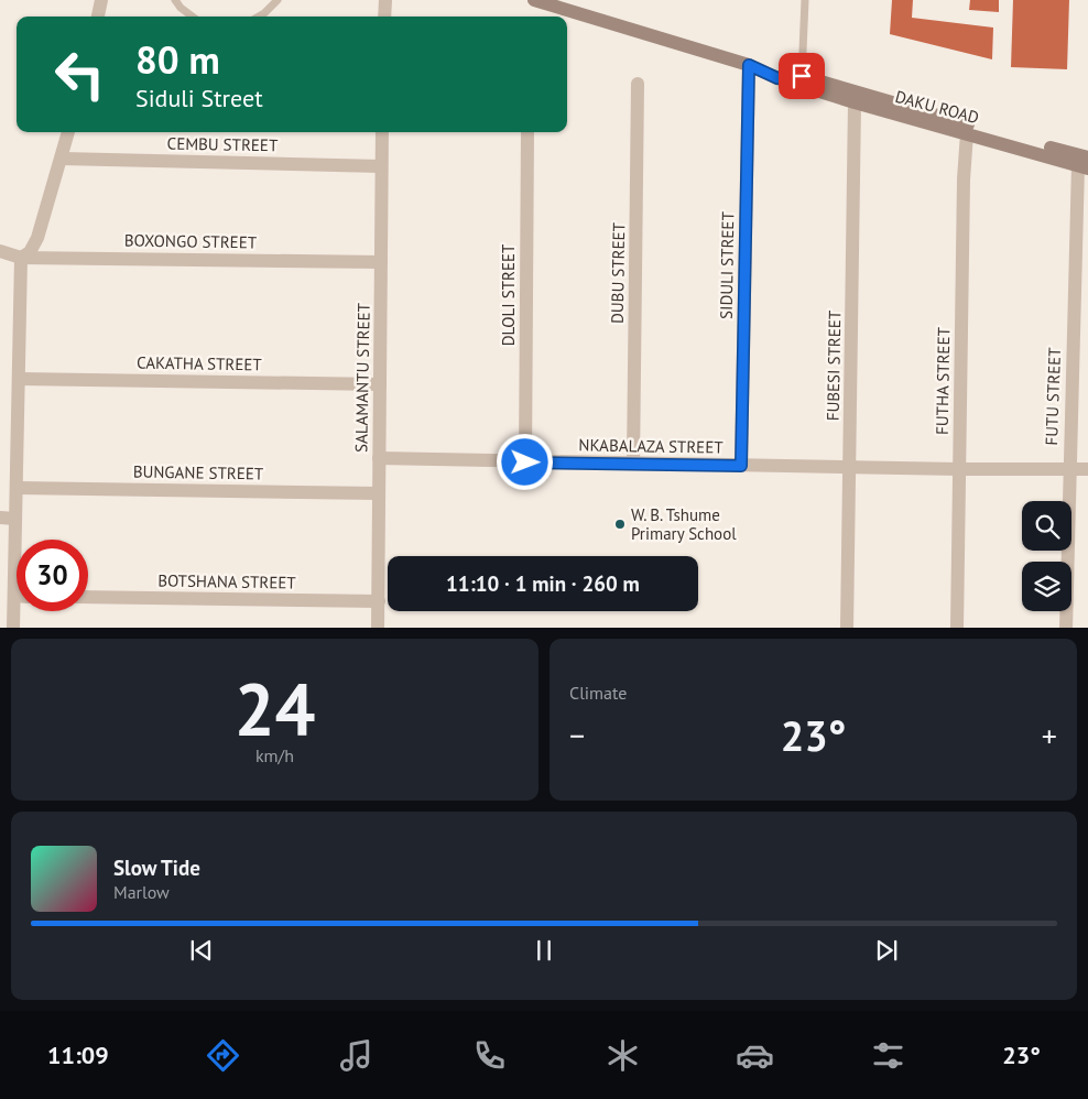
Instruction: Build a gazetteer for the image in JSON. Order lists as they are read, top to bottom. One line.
{"streets":{"main road":["DAKU ROAD"],"street":["CEMBU STREET","BOXONGO STREET","SIDULI STREET","DUBU STREET","DLOLI STREET","CAKATHA STREET","FUBESI STREET","SALAMANTU STREET","FUTHA STREET","FUTU STREET","NKABALAZA STREET","BUNGANE STREET","BOTSHANA STREET"]},"crossings":[["DAKU ROAD","SIDULI STREET"],["DAKU ROAD","FUBESI STREET"],["DAKU ROAD","FUTHA STREET"],["DAKU ROAD","FUTU STREET"],["CEMBU STREET","SALAMANTU STREET"],["BOXONGO STREET","SALAMANTU STREET"],["SIDULI STREET","NKABALAZA STREET"],["DUBU STREET","NKABALAZA STREET"],["DLOLI STREET","NKABALAZA STREET"],["CAKATHA STREET","SALAMANTU STREET"],["FUBESI STREET","NKABALAZA STREET"],["SALAMANTU STREET","NKABALAZA STREET"],["SALAMANTU STREET","BUNGANE STREET"],["SALAMANTU STREET","BOTSHANA STREET"],["FUTHA STREET","NKABALAZA STREET"],["FUTU STREET","NKABALAZA STREET"]],"places":["W. B. Tshume Primary School"],"page":{"turn":["80 m","Siduli Street"],"limit":"30","trip":"11:10 · 1 min · 260 m","tile":[["24","km/h"],"Climate"],"heat":["−","23°","+"],"song":["Slow Tide","Marlow"],"tabs":["11:09","23°"]}}
